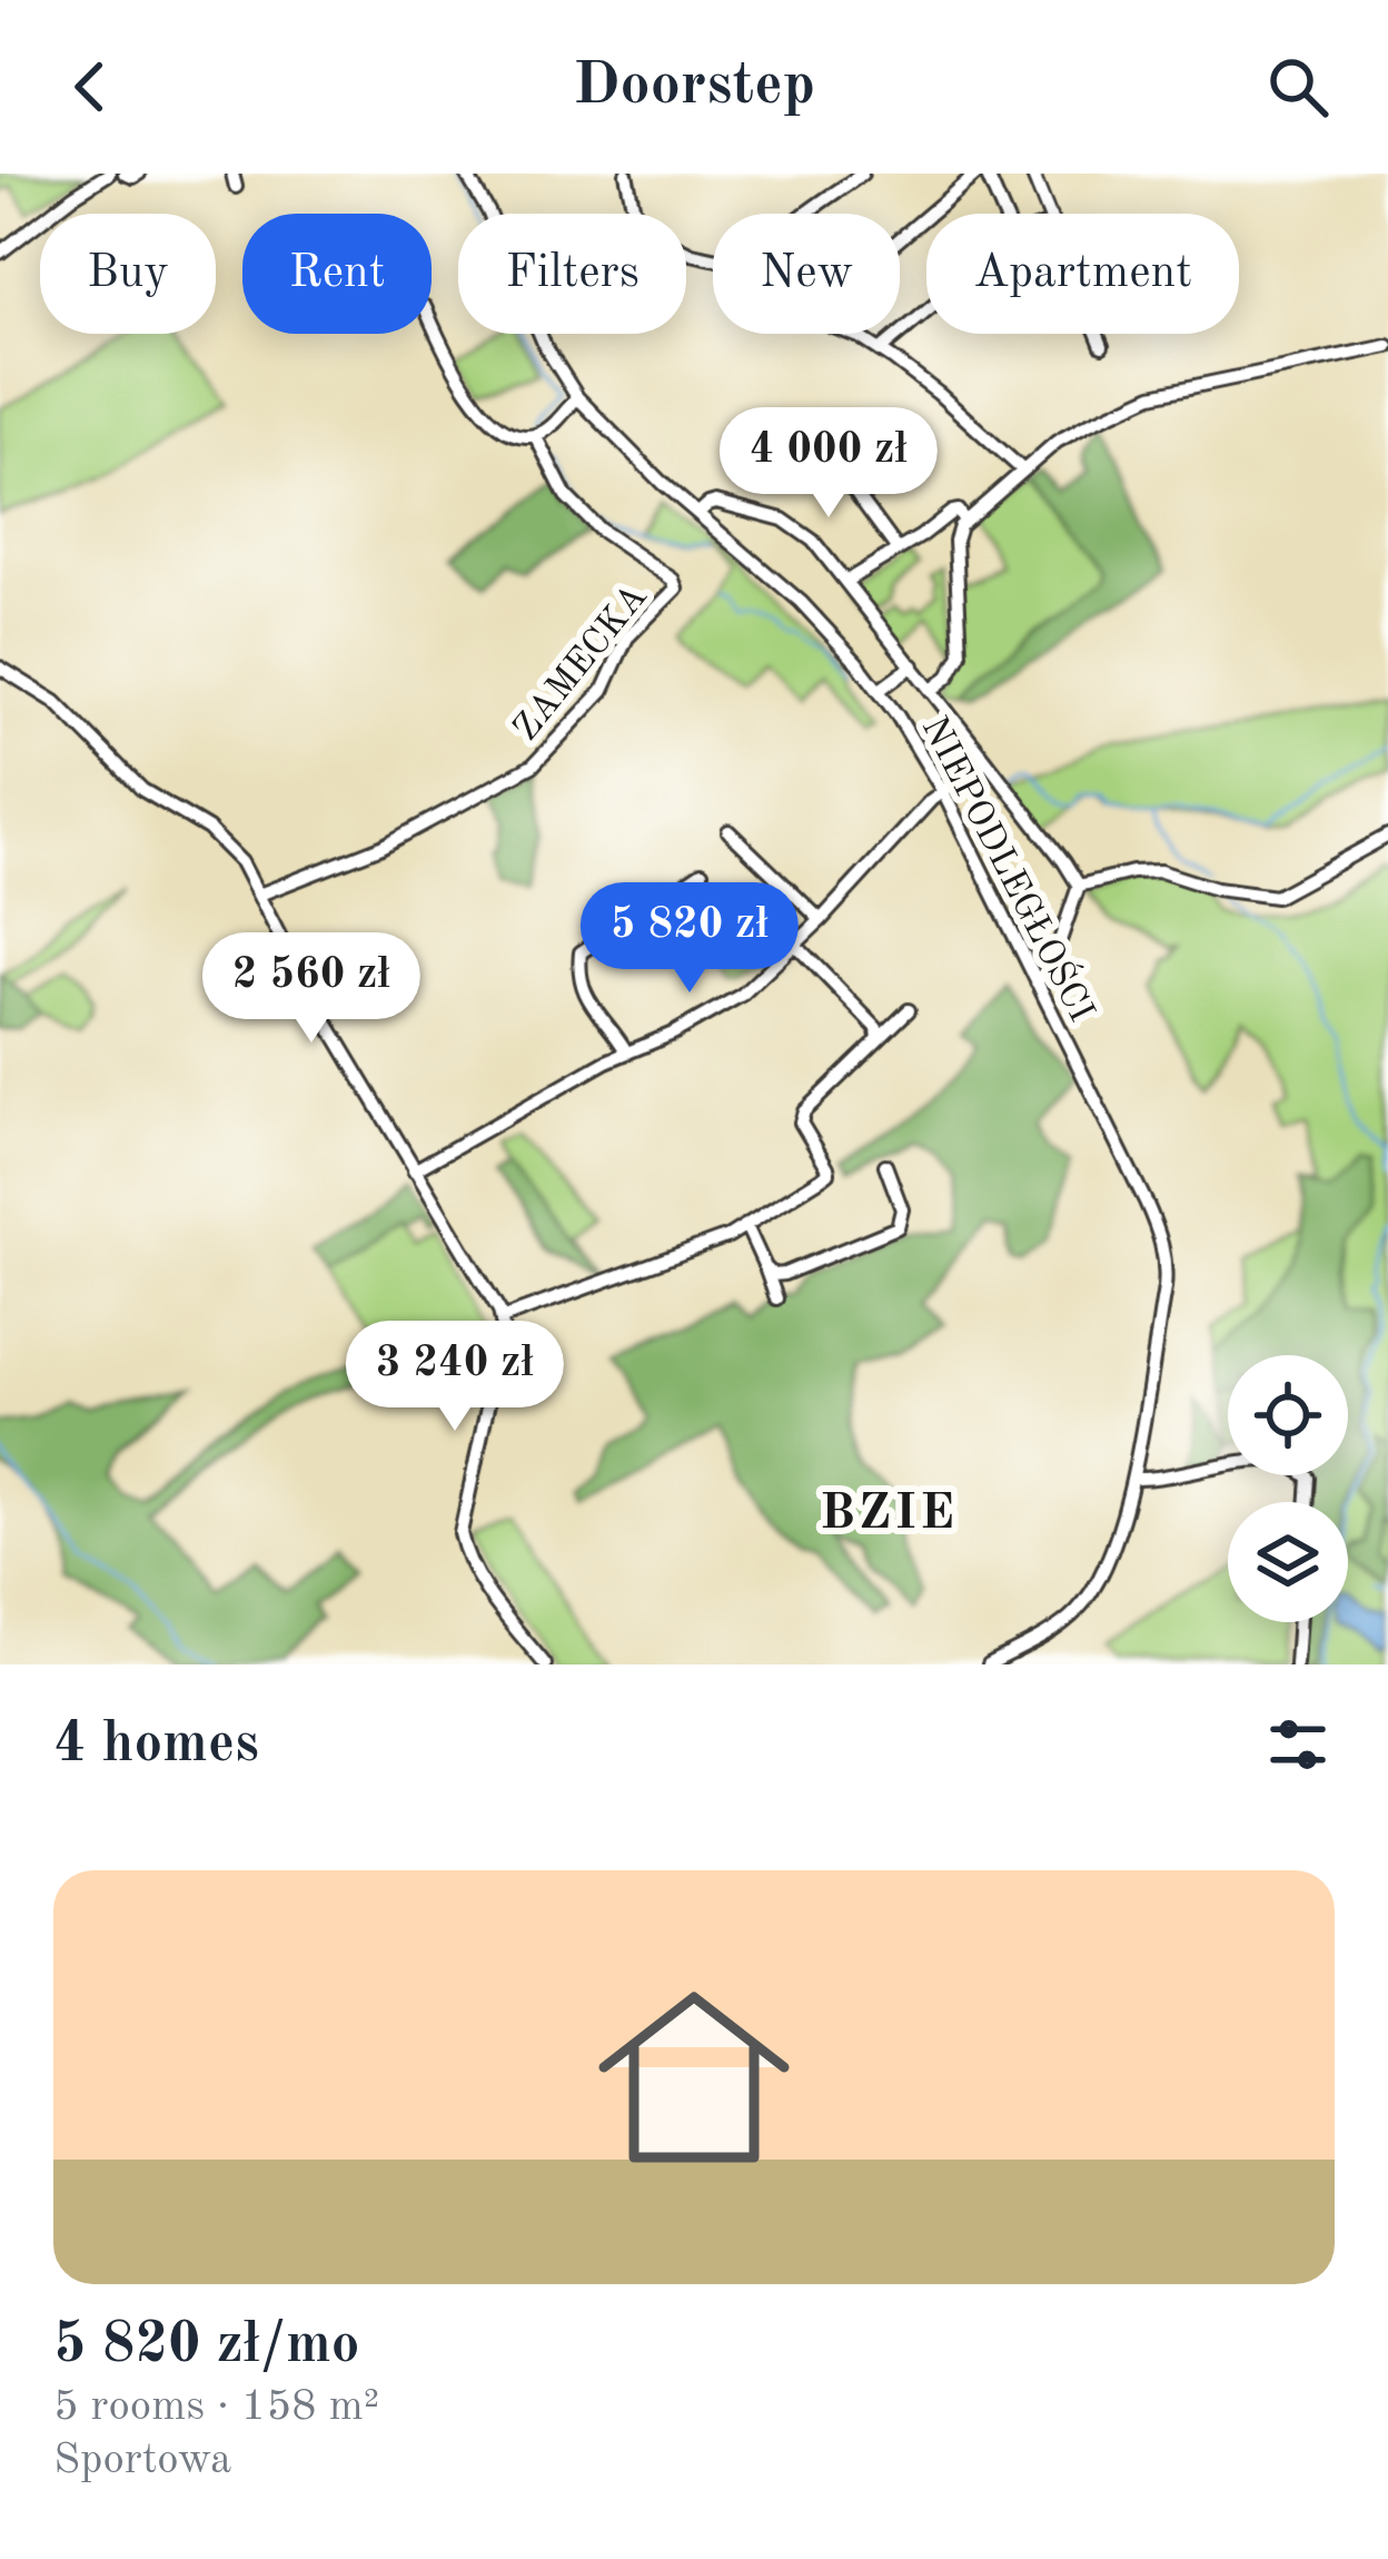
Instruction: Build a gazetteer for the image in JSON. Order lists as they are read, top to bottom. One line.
{"streets":{"street":["ZAMECKA","NIEPODLEGŁOŚCI"]},"districts":["BZIE"],"page":{"header":"Doorstep","chip":["Buy","Rent","Filters","New","Apartment"],"price":["4 000 zł","5 820 zł","2 560 zł","3 240 zł"],"heading":"4 homes","list":[{"name":"5 820 zł/mo","note":"5 rooms · 158 m² · Sportowa"}]}}
